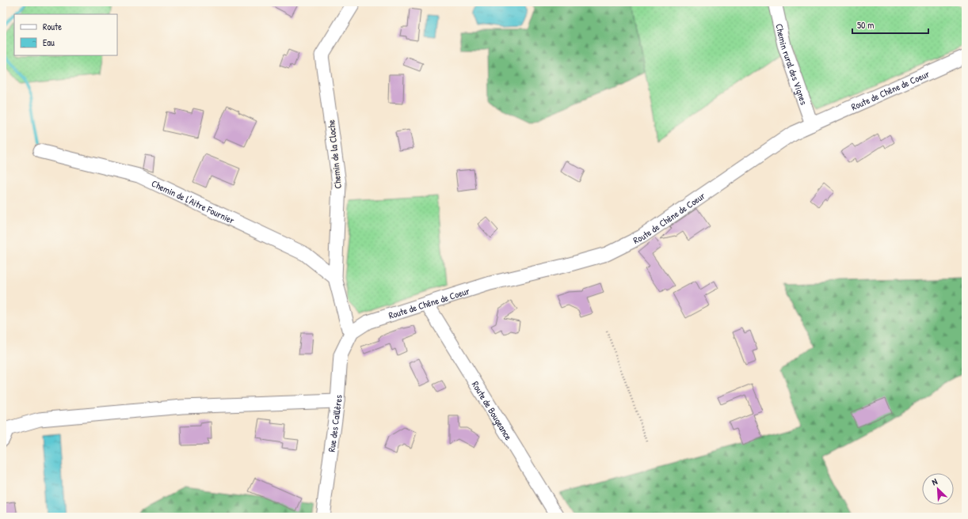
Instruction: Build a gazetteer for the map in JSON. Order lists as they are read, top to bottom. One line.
{"streets":{"street":["Chemin rural des Vignes","Route de Chêne de Coeur","Chemin de la Cloche","Chemin de l'Aitre Fournier","Route de Bougeance","Rue des Caillères"]},"crossings":[["Chemin rural des Vignes","Route de Chêne de Coeur"],["Route de Chêne de Coeur","Chemin de la Cloche"],["Route de Chêne de Coeur","Route de Bougeance"],["Route de Chêne de Coeur","Rue des Caillères"],["Chemin de la Cloche","Chemin de l'Aitre Fournier"],["Chemin de la Cloche","Rue des Caillères"]],"legend":["Route","Eau"],"scale_bar":"50 m","north":"top left"}
